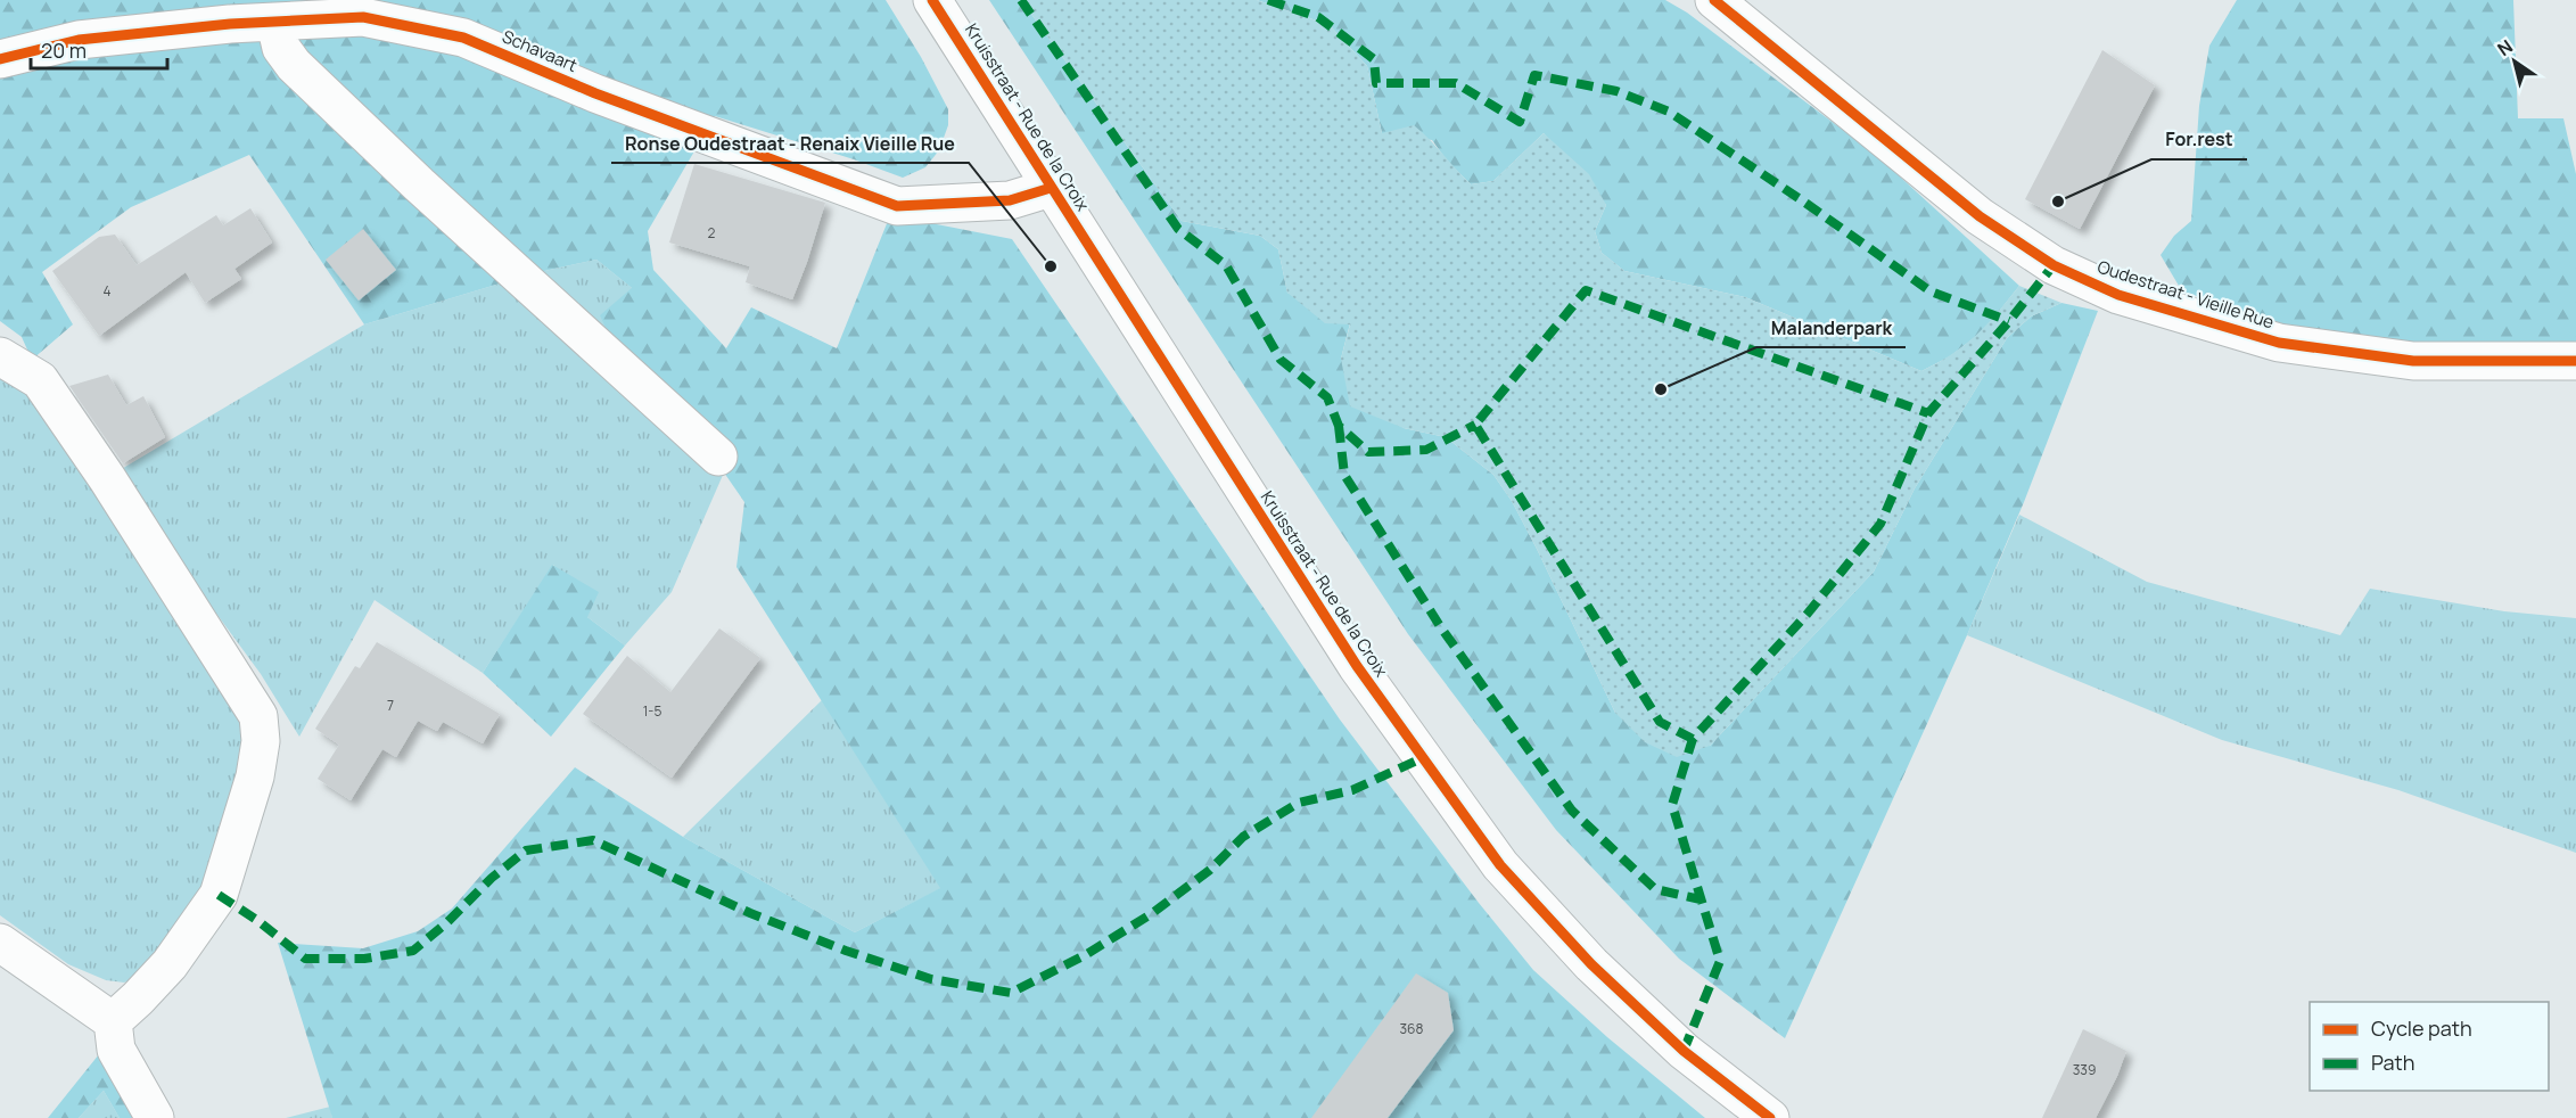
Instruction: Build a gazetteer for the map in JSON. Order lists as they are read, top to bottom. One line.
{"streets":{"street":["Schavaart","Kruisstraat - Rue de la Croix","Oudestraat - Vieille Rue"]},"crossings":[["Schavaart","Kruisstraat - Rue de la Croix"]],"places":["For.rest","Ronse Oudestraat - Renaix Vieille Rue","Malanderpark"],"house_numbers":["2","4","7","1-5","368","339"],"legend":["Cycle path","Path"],"scale_bar":"20 m","north":"top left"}
